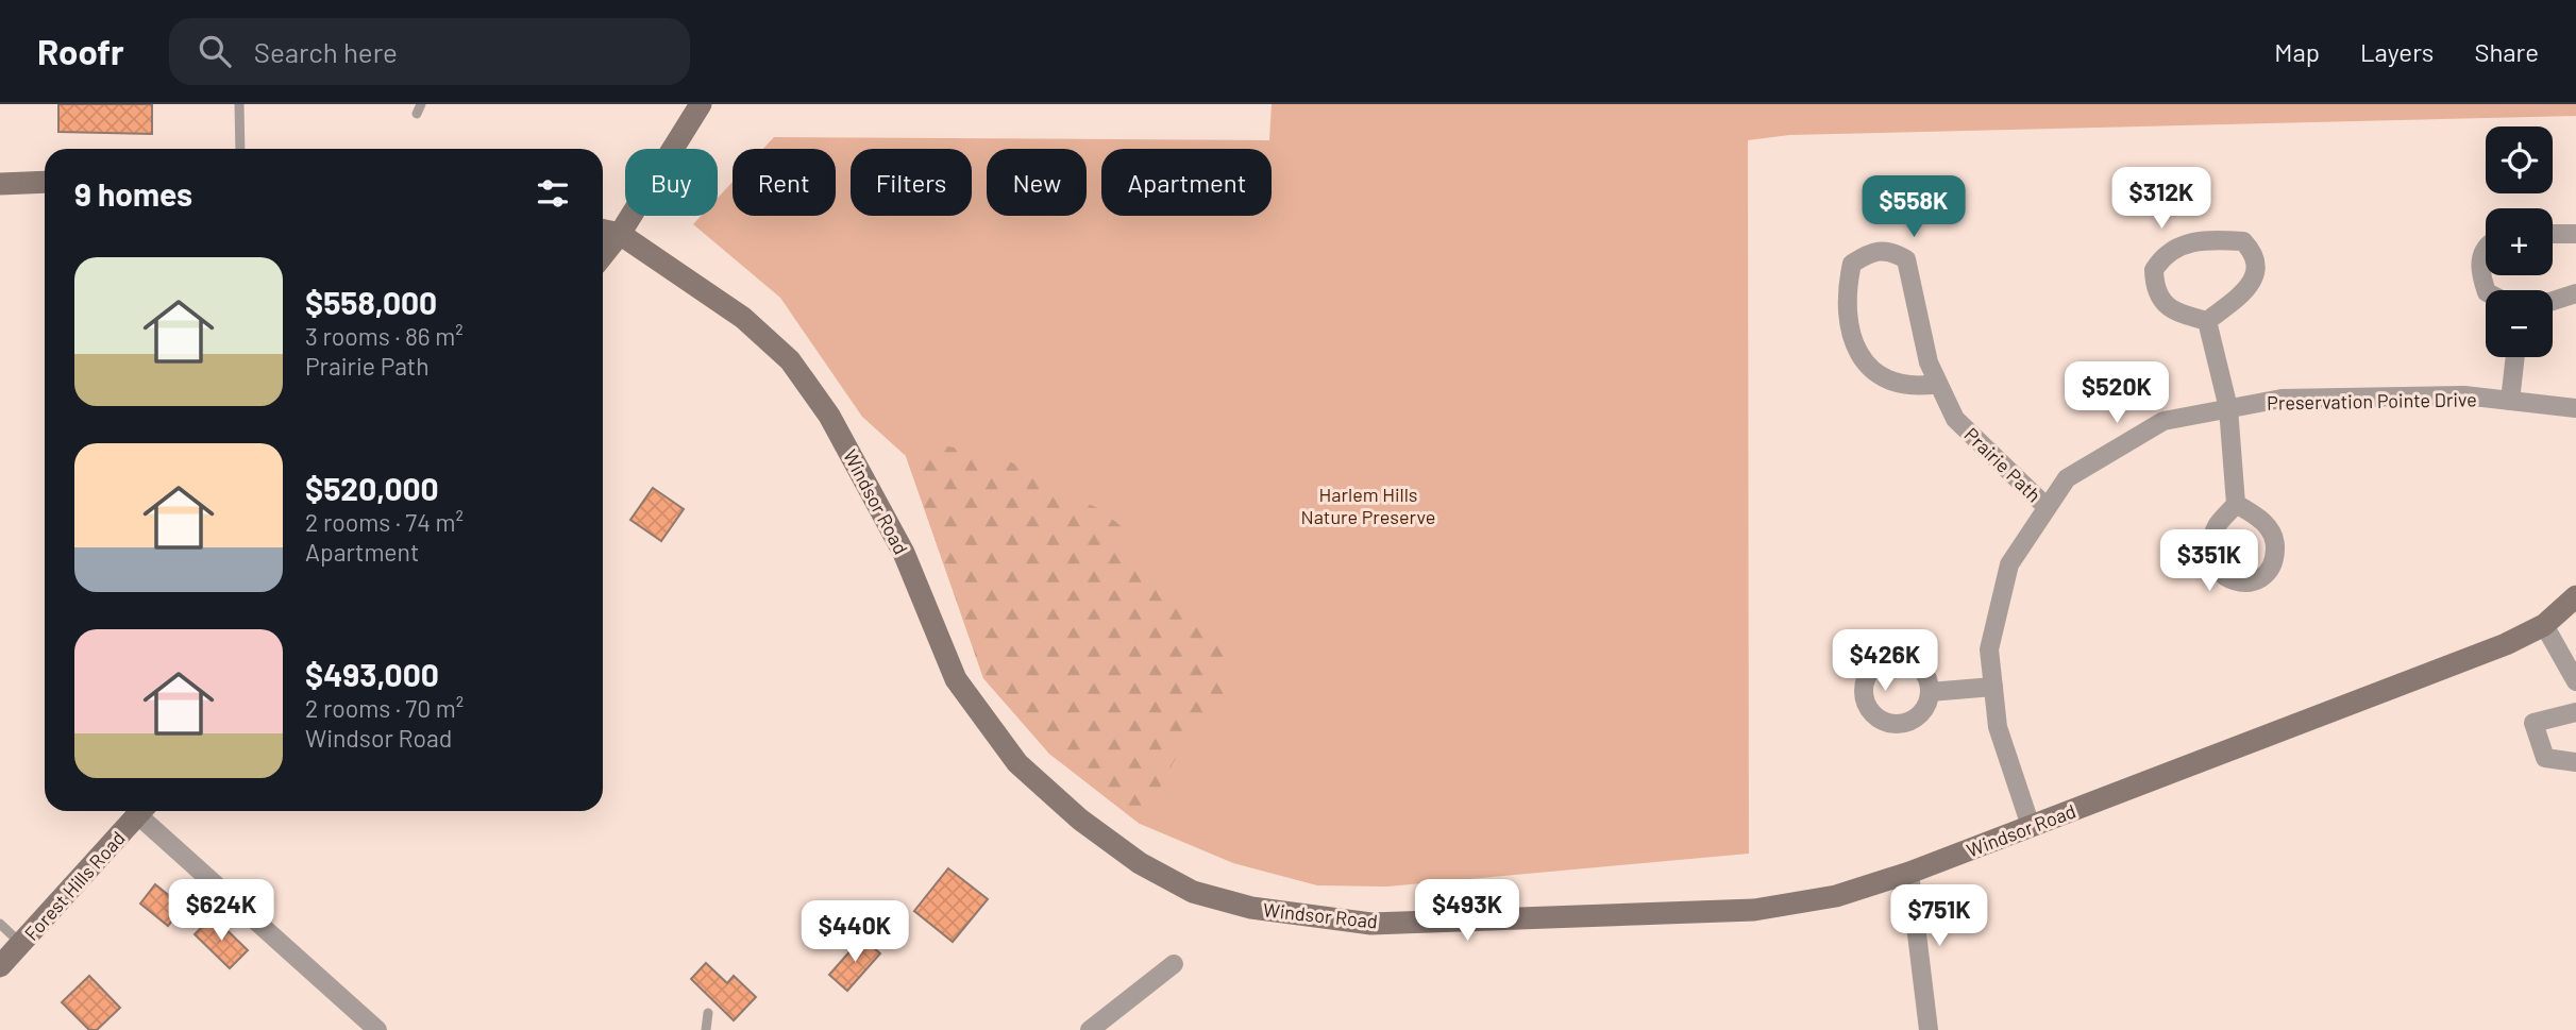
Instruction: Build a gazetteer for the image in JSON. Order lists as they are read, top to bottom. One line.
{"streets":{"street":["Preservation Pointe Drive","Prairie Path","Windsor Road","Forest Hills Road"]},"crossings":[["Preservation Pointe Drive","Prairie Path"],["Preservation Pointe Drive","Windsor Road"]],"parks":["Harlem Hills Nature Preserve"],"page":{"header":"Roofr","search":"Search here","nav":["Map","Layers","Share"],"map_buttons":["+","−"],"chip":["Buy","Rent","Filters","New","Apartment"],"heading":"9 homes","price":["$312K","$558K","$520K","$351K","$426K","$624K","$493K","$751K","$440K"],"list":[{"name":"$558,000","note":"3 rooms · 86 m² · Prairie Path"},{"name":"$520,000","note":"2 rooms · 74 m² · Apartment"},{"name":"$493,000","note":"2 rooms · 70 m² · Windsor Road"}]}}
